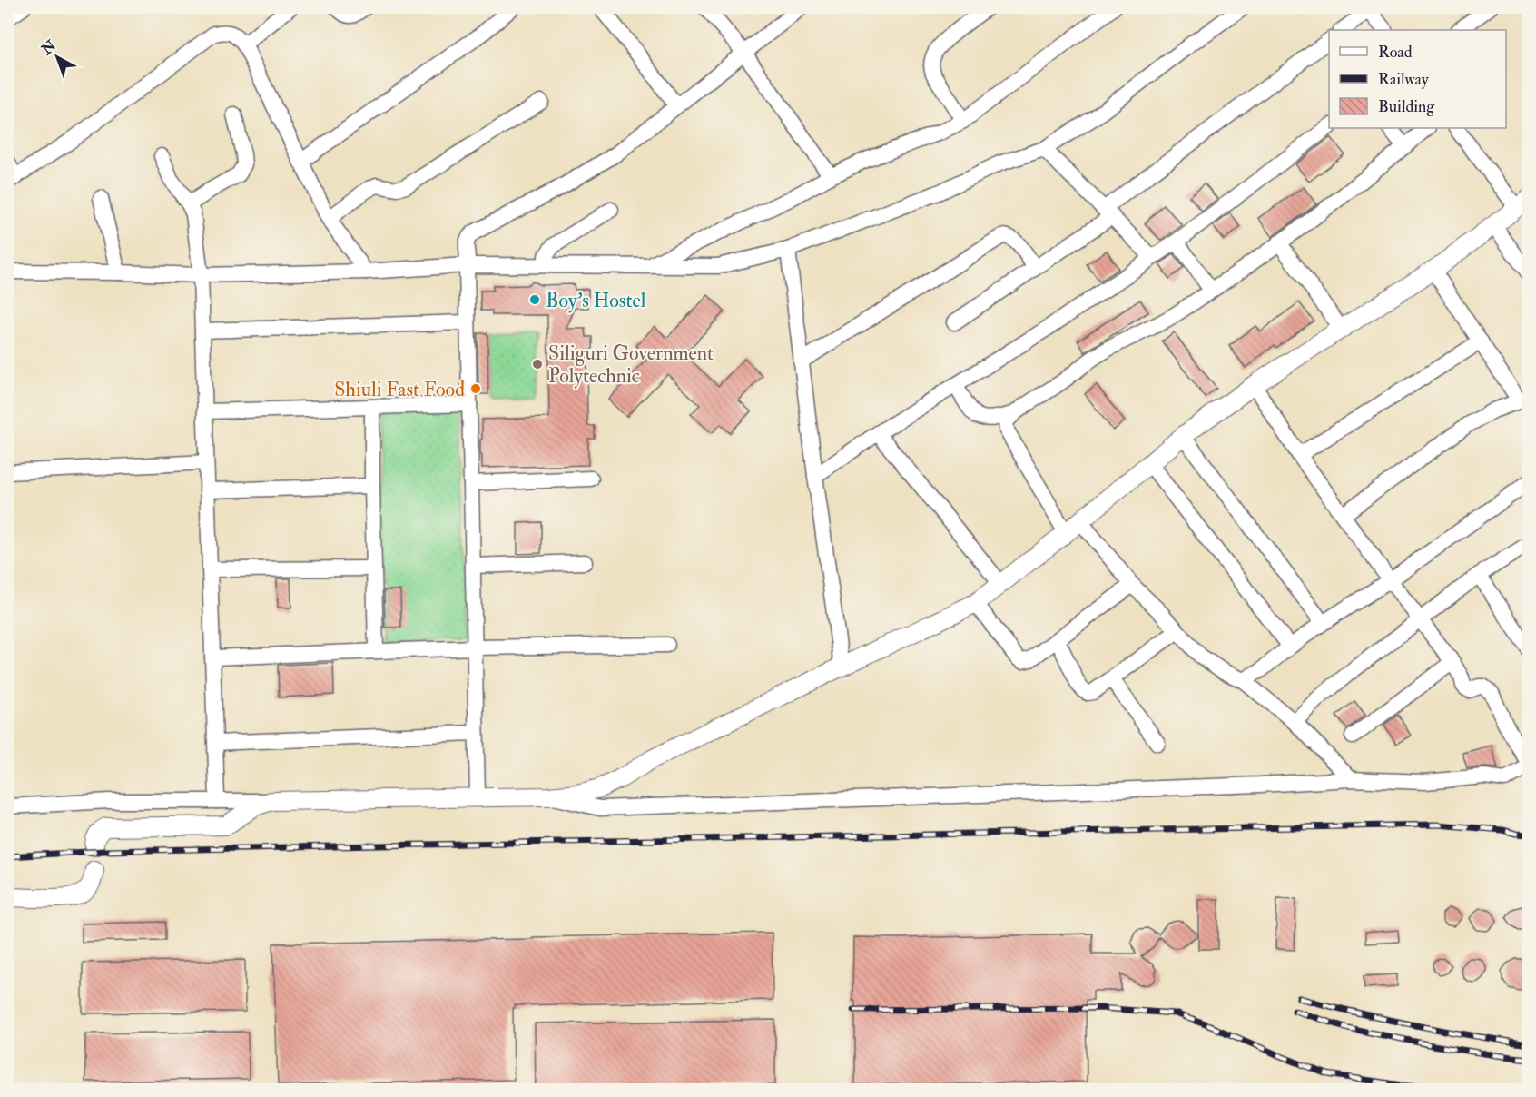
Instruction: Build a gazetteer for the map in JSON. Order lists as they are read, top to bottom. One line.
{"places":["Boy's Hostel","Siliguri Government Polytechnic","Shiuli Fast Food"],"legend":["Road","Railway","Building"],"north":"top left"}
